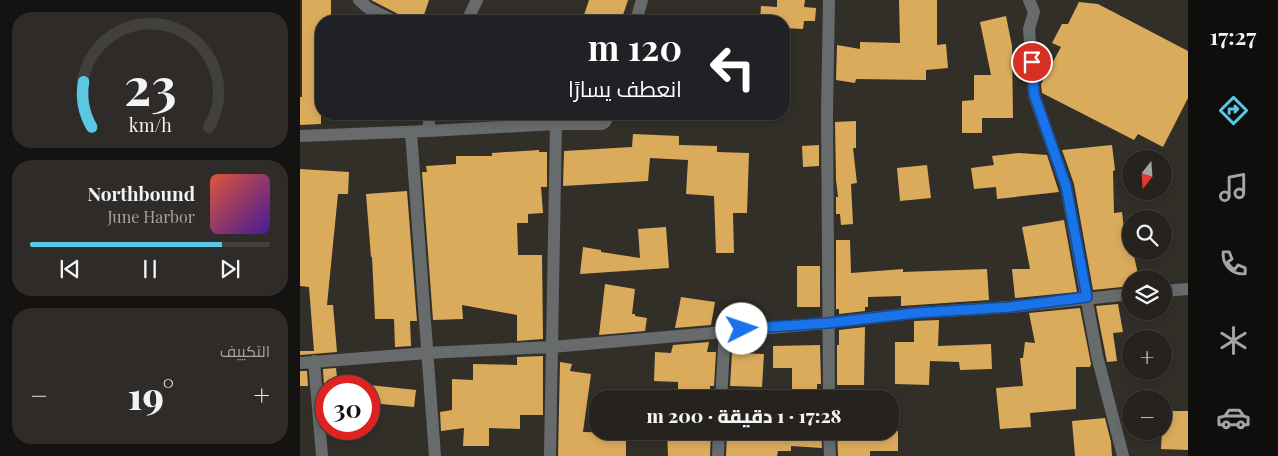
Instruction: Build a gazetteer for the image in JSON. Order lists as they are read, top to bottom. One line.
{"north":"bottom","page":{"tabs":"17:27","turn":["120 m","انعطف يسارًا"],"map_buttons":["+","−"],"song":["Northbound","June Harbor"],"tile":"التكييف","heat":["−","19°","+"],"limit":"30","trip":"17:28 · 1 دقيقة · 200 m","gauge":["23","km/h"]}}
